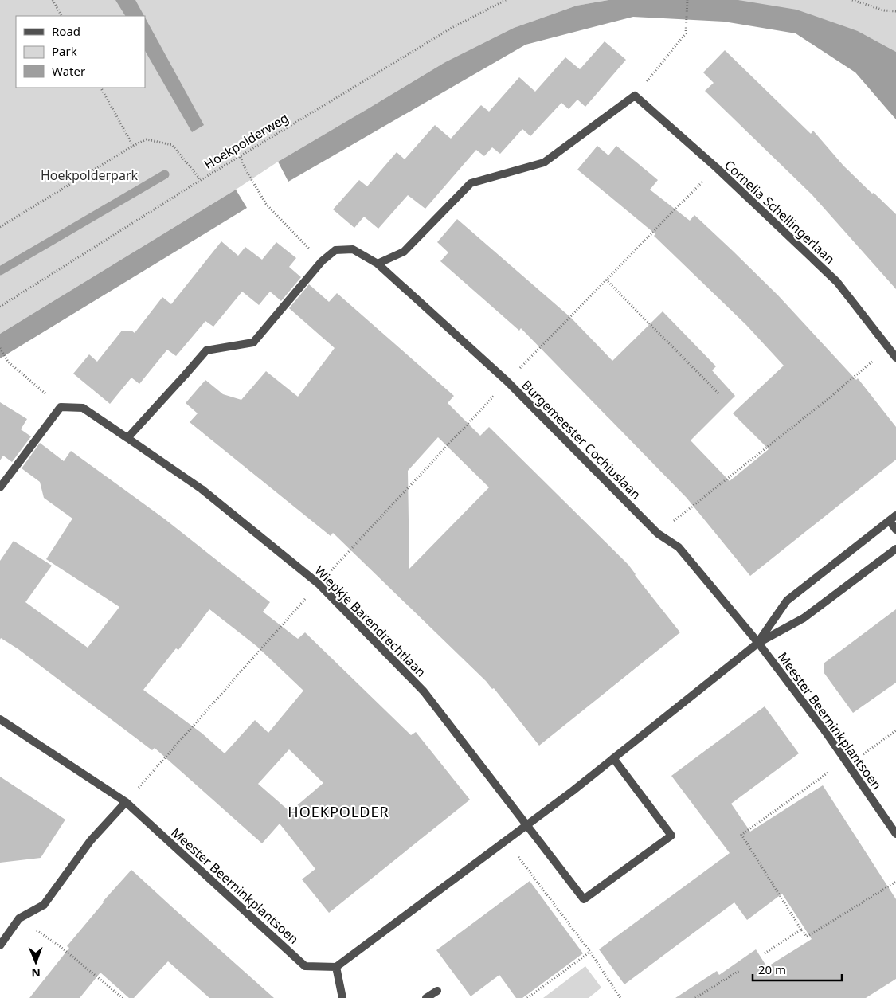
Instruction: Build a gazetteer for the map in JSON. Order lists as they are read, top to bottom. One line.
{"streets":{"street":["Cornelia Schellingerlaan","Burgemeester Cochiuslaan","Wiepkje Barendrechtlaan","Meester Beerninkplantsoen"],"path":["Hoekpolderweg"]},"crossings":[["Burgemeester Cochiuslaan","Wiepkje Barendrechtlaan"],["Burgemeester Cochiuslaan","Meester Beerninkplantsoen"]],"districts":["HOEKPOLDER"],"parks":["Hoekpolderpark"],"legend":["Road","Park","Water"],"scale_bar":"20 m","north":"bottom"}
